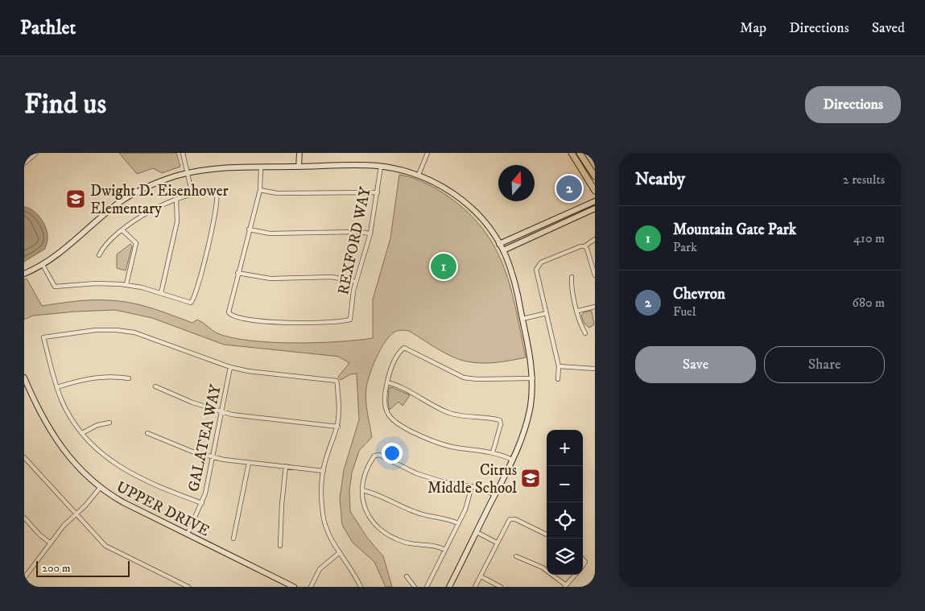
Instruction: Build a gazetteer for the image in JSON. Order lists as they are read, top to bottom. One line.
{"streets":{"main road":["UPPER DRIVE"],"street":["REXFORD WAY","GALATEA WAY"]},"crossings":[["GALATEA WAY","UPPER DRIVE"]],"places":{"school or university":["Dwight D. Eisenhower Elementary","Citrus Middle School"]},"scale_bar":"200 m","north":"top","page":{"header":"Pathlet","nav":["Map","Directions","Saved"],"buttons":["Directions",["Save","Share"]],"title":"Find us","heading":["Nearby","2 results"],"pins":["2","1"],"list":[{"mark":"1","name":"Mountain Gate Park","note":"Park","value":"410 m"},{"mark":"2","name":"Chevron","note":"Fuel","value":"680 m"}],"map_buttons":["+","−"],"scale":"200 m"}}
